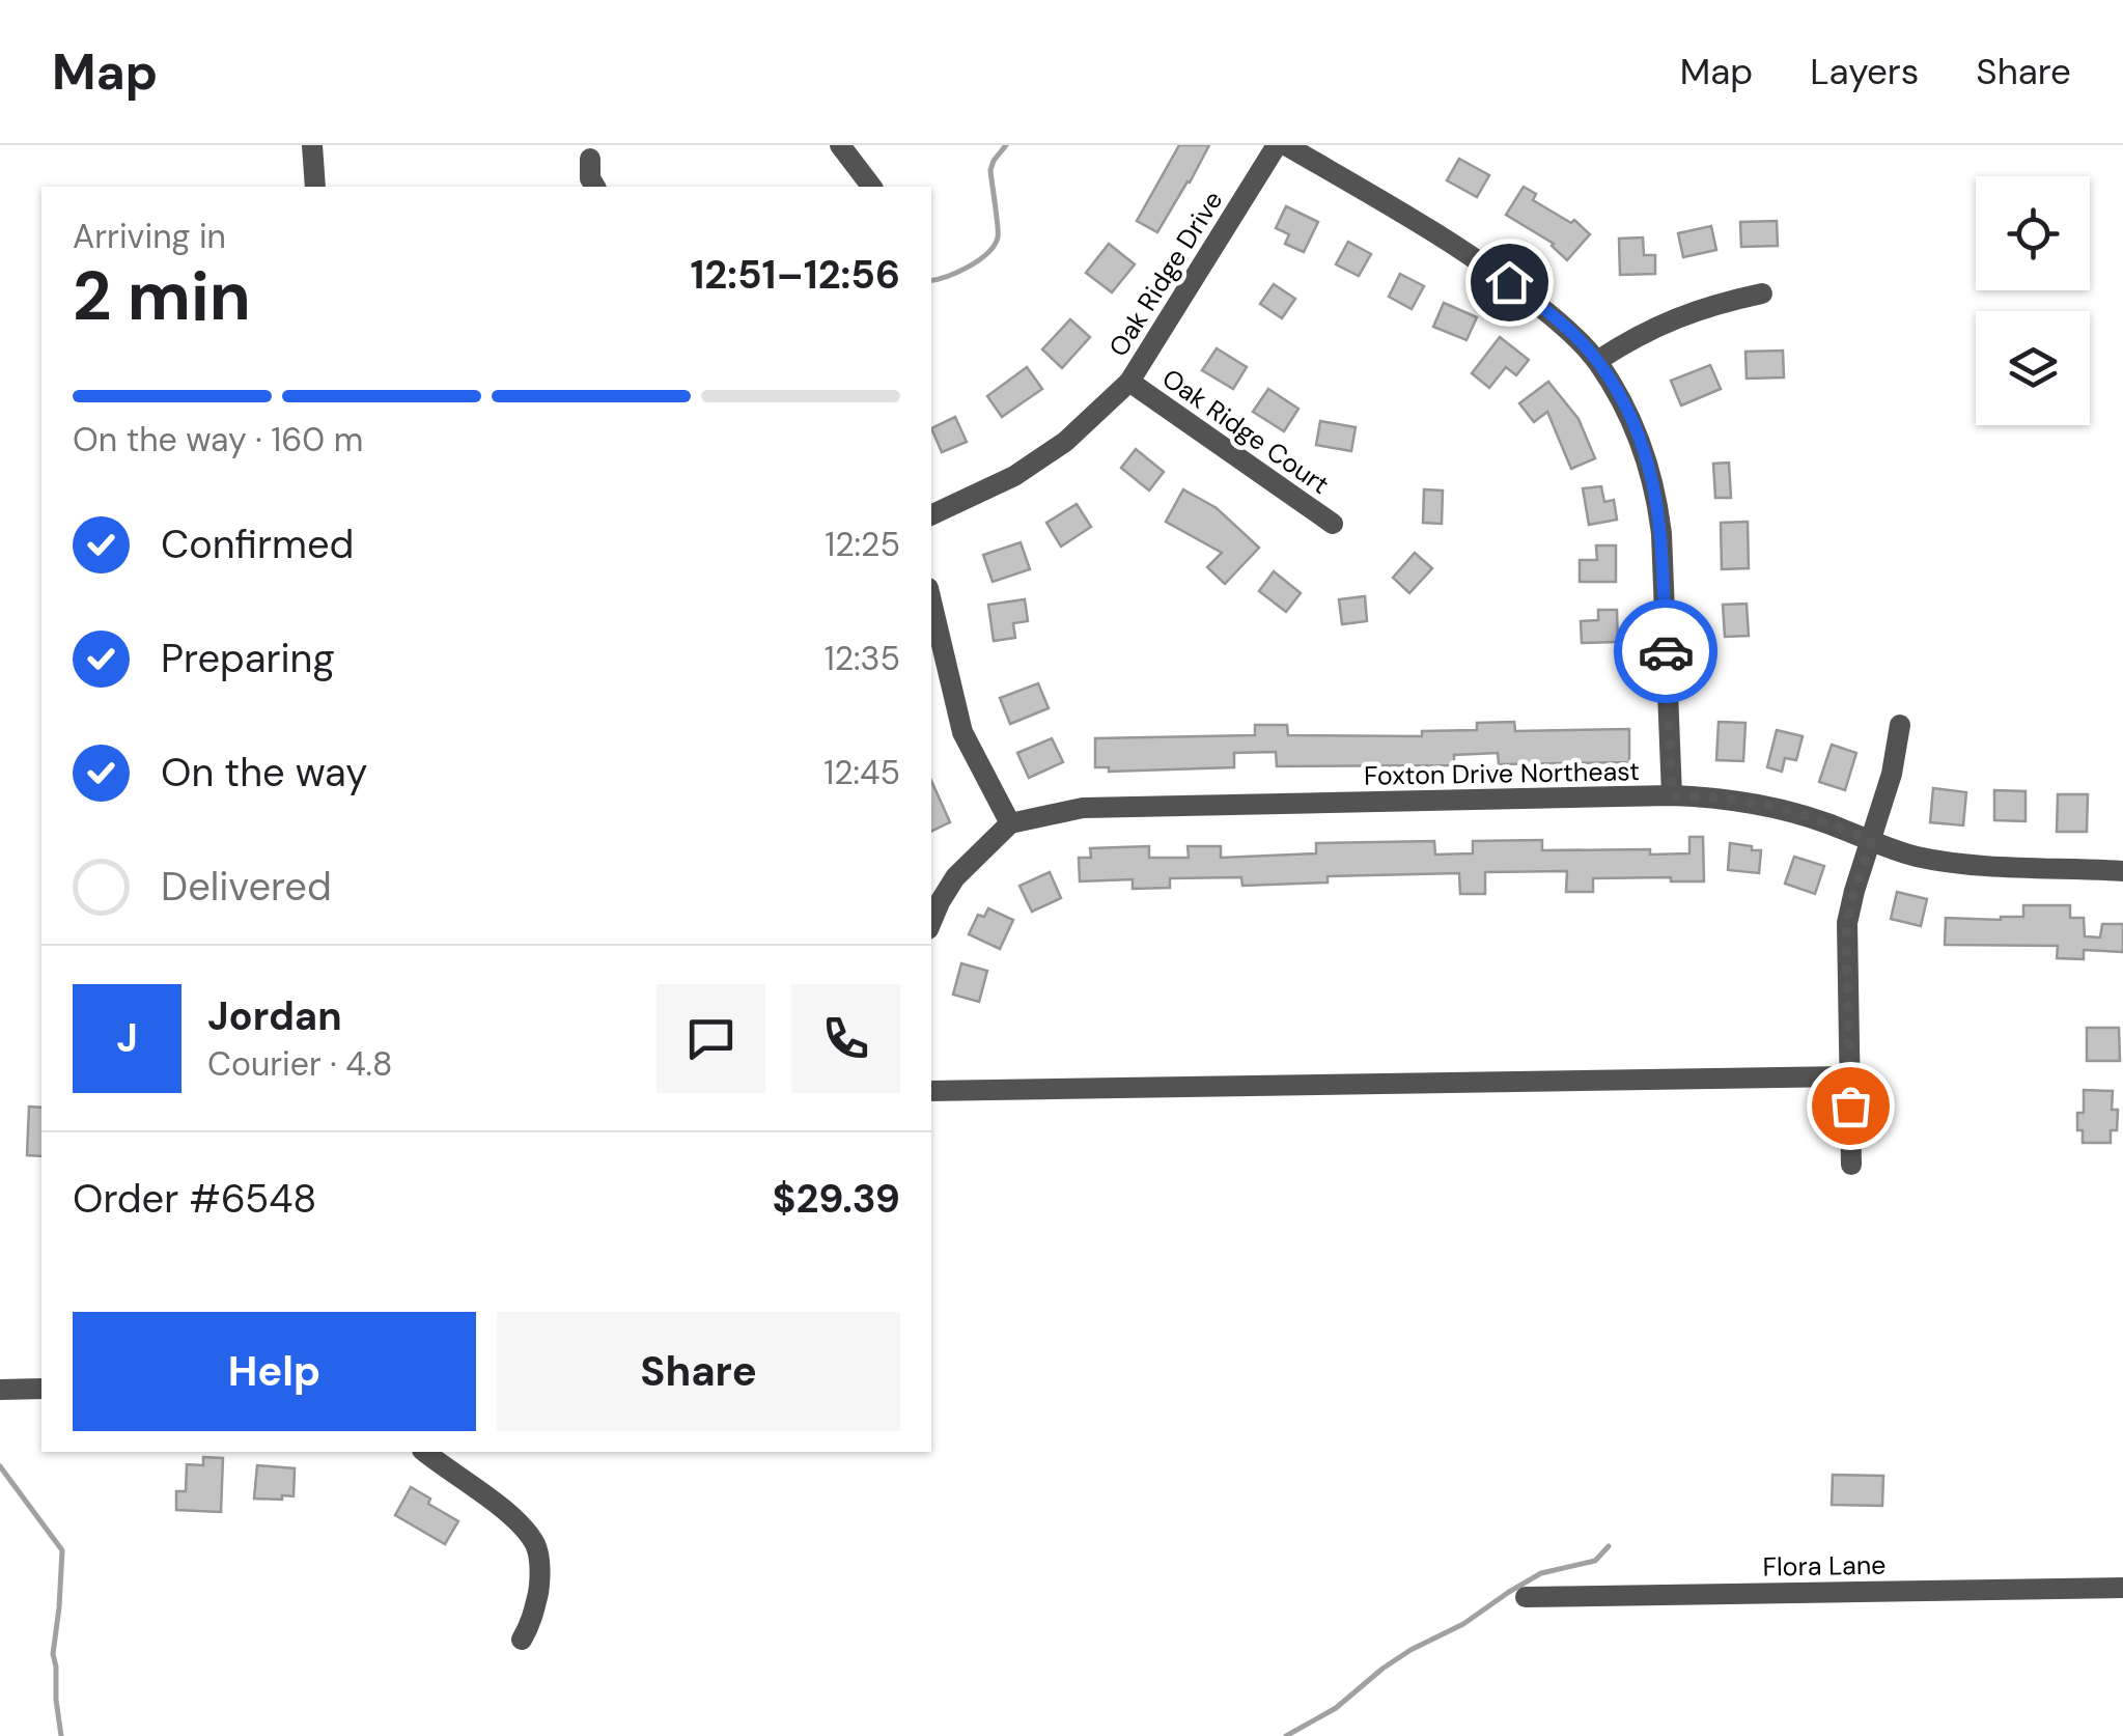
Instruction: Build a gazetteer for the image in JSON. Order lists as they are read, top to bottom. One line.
{"streets":{"street":["Oak Ridge Drive","Oak Ridge Court","Foxton Drive Northeast","Flora Lane"]},"crossings":[["Oak Ridge Drive","Oak Ridge Court"]],"page":{"header":"Map","nav":["Map","Layers","Share"],"heading":["2 min","Arriving in","12:51–12:56"],"panel":["Jordan","Courier · 4.8","Order #6548","$29.39"],"bar":"On the way · 160 m","list":[["Confirmed","12:25"],["Preparing","12:35"],["On the way","12:45"],"Delivered"],"round":"J","buttons":["Help","Share"]}}
